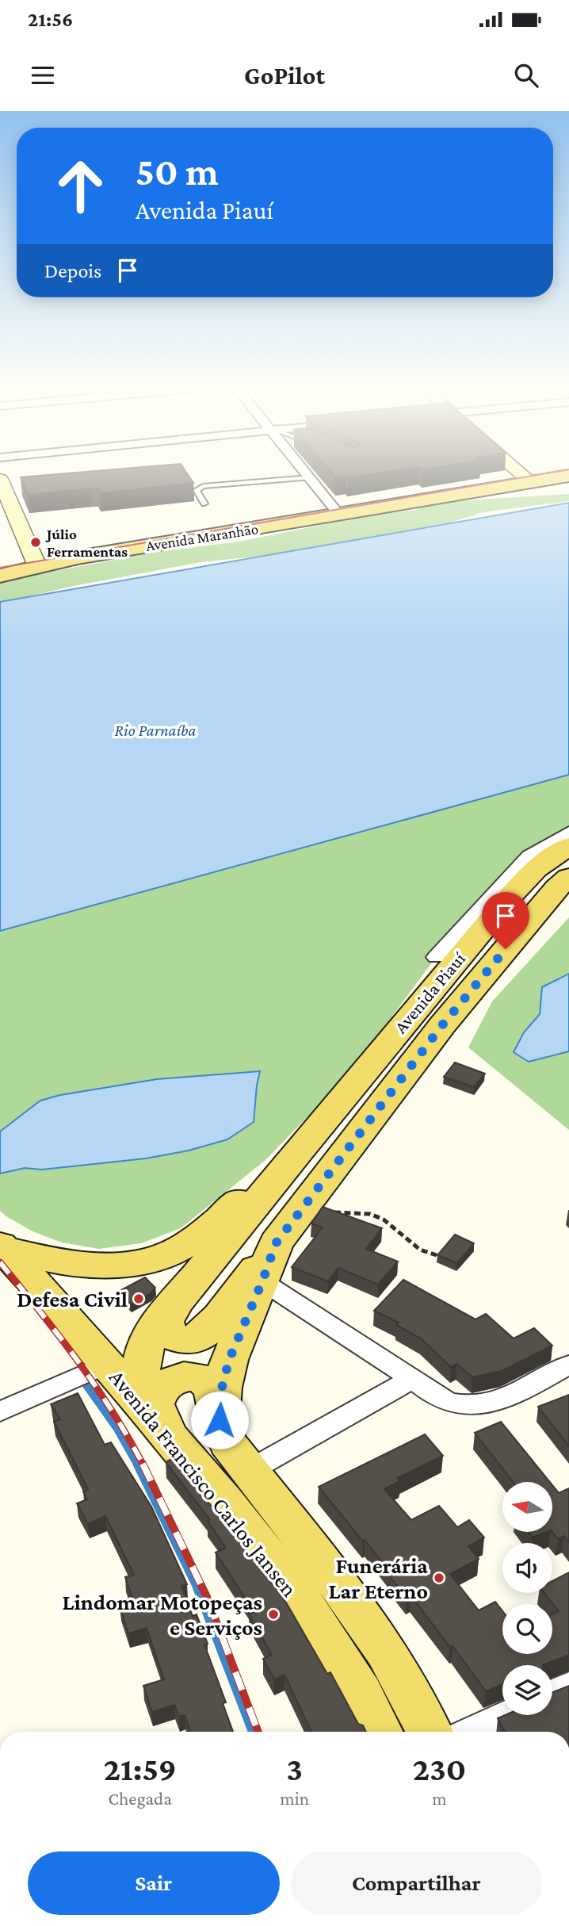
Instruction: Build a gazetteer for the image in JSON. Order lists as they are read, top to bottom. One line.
{"streets":{"main road":["Avenida Maranhão","Avenida Piauí","Avenida Francisco Carlos Jansen"]},"crossings":[["Avenida Piauí","Avenida Francisco Carlos Jansen"]],"water":["Rio Parnaíba"],"places":["Júlio Ferramentas","Defesa Civil","Funerária Lar Eterno","Lindomar Motopeças e Serviços"],"north":"left","page":{"status":"21:56","header":"GoPilot","turn":["50 m","Avenida Piauí"],"then":"Depois","eta":["21:59","Chegada","3","min","230","m"],"buttons":["Sair","Compartilhar"]}}
